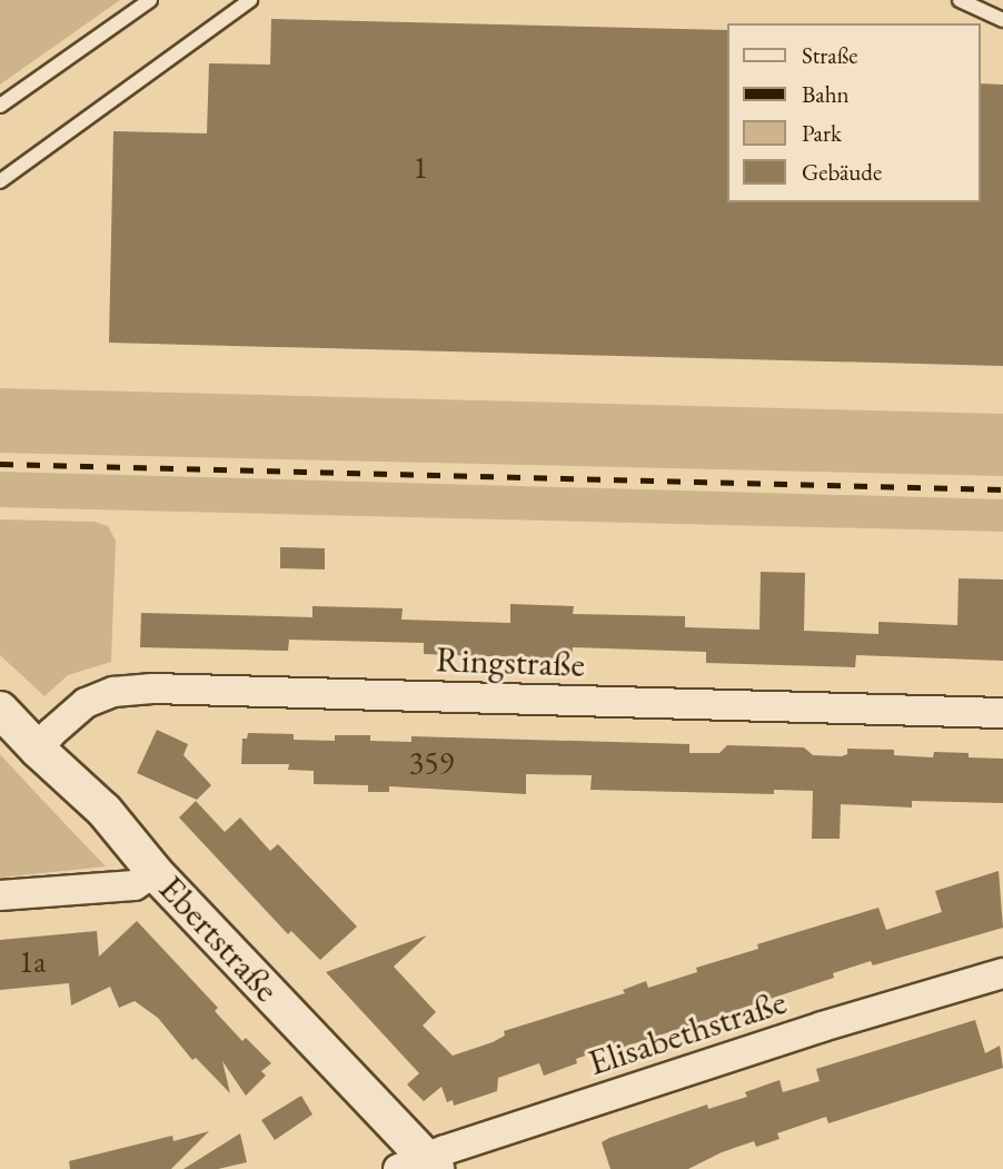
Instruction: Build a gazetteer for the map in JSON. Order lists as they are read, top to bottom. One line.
{"streets":{"street":["Ringstraße","Ebertstraße","Elisabethstraße"]},"crossings":[["Ringstraße","Ebertstraße"],["Ebertstraße","Elisabethstraße"]],"house_numbers":["1","359","1a"],"legend":["Straße","Bahn","Park","Gebäude"]}
